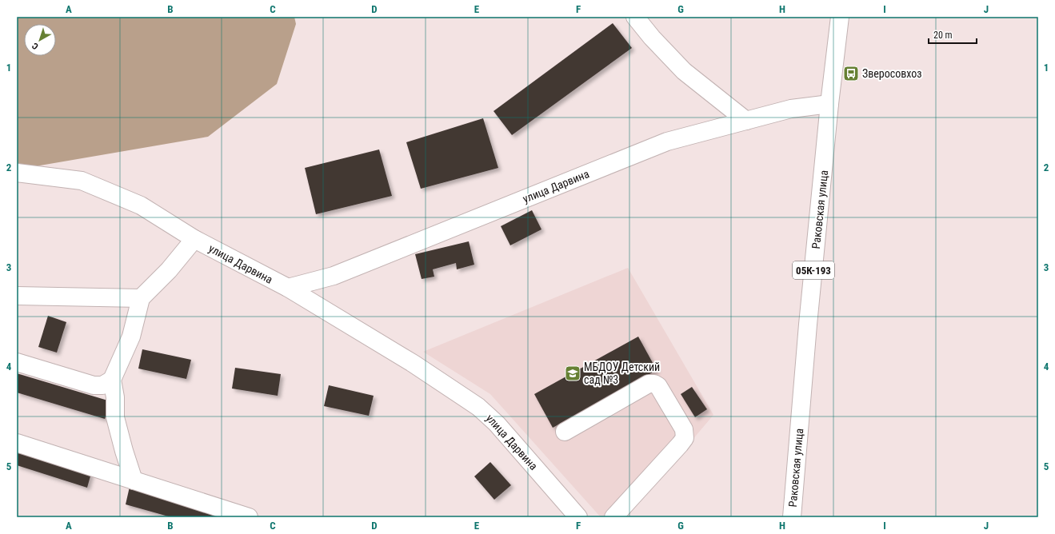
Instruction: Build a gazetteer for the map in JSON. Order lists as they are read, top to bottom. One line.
{"streets":{"street":["улица Дарвина","Раковская улица","05К-193"]},"crossings":[["улица Дарвина","Раковская улица"]],"places":{"bus stop":["Зверосовхоз"],"school or university":["МБДОУ Детский сад №3"]},"scale_bar":"20 m","north":"bottom left","grid":{"columns":["A","B","C","D","E","F","G","H","I","J"],"rows":["1","2","3","4","5"]}}
